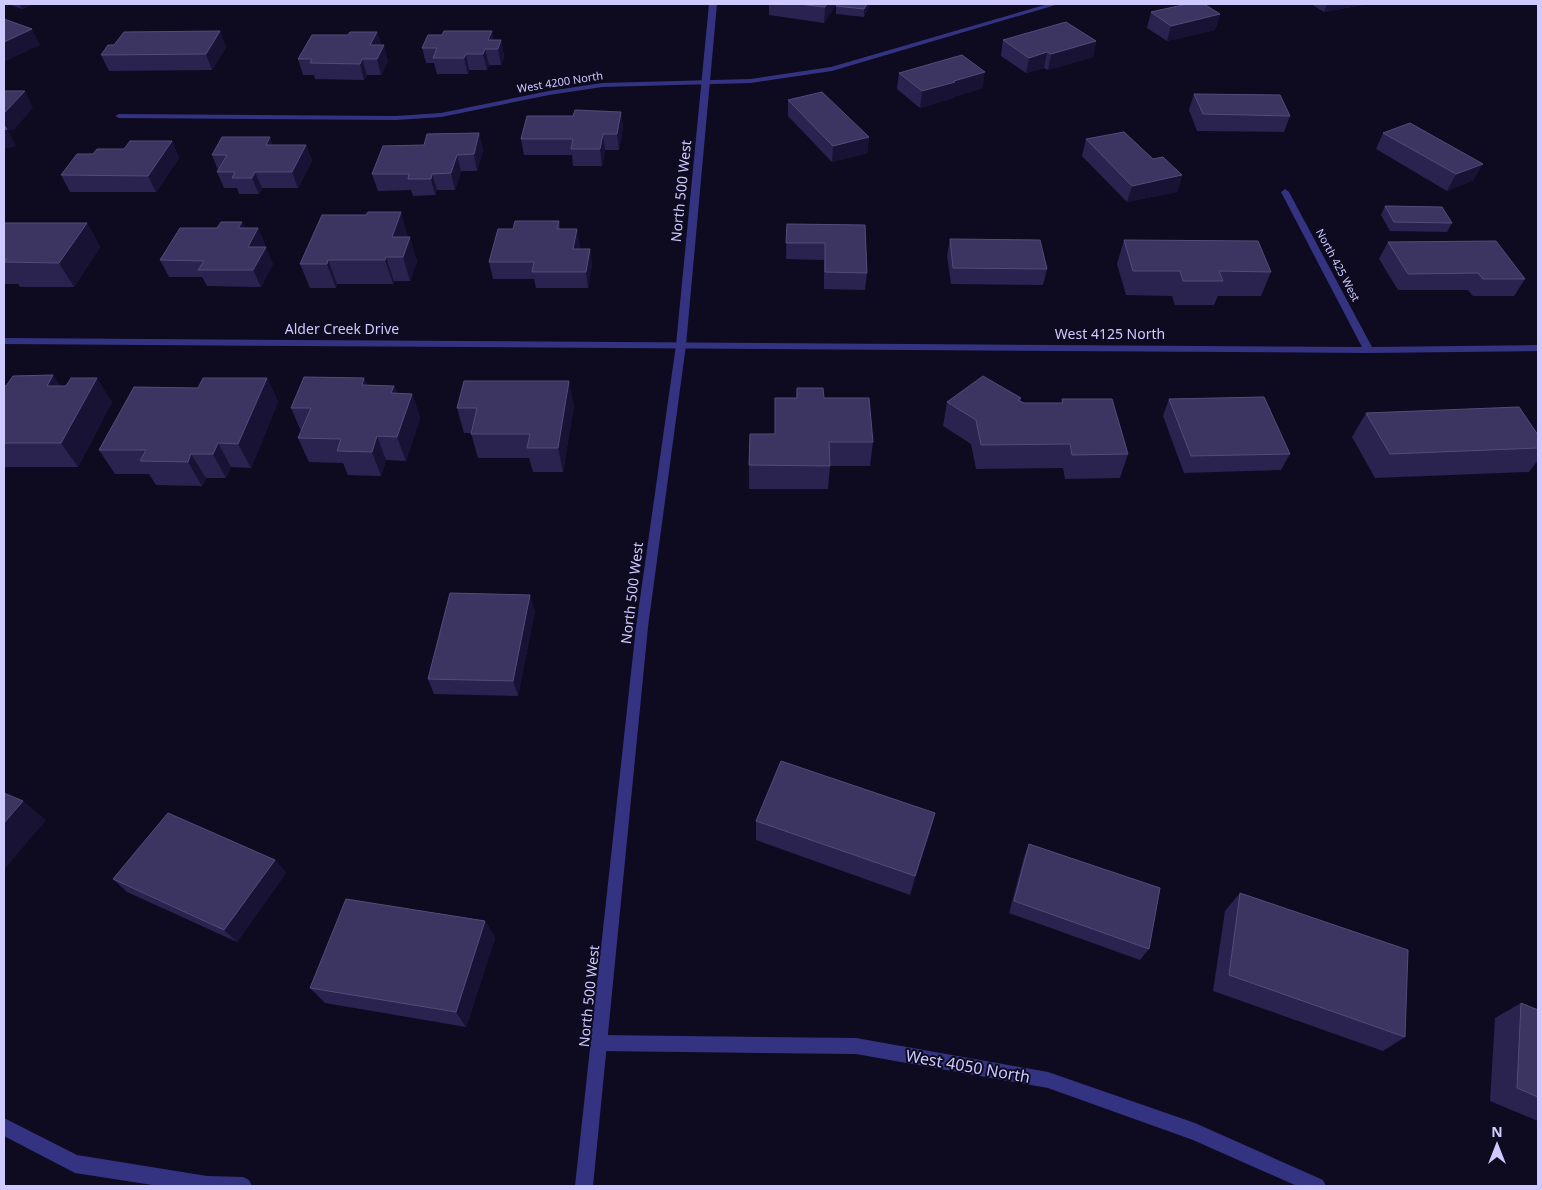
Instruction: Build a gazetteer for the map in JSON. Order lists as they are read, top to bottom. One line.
{"streets":{"street":["West 4200 North","North 500 West","North 425 West","Alder Creek Drive","West 4125 North","West 4050 North"]},"crossings":[["West 4200 North","North 500 West"],["North 500 West","Alder Creek Drive"],["North 500 West","West 4125 North"],["North 500 West","West 4050 North"],["North 425 West","West 4125 North"],["Alder Creek Drive","West 4125 North"]],"north":"top"}
